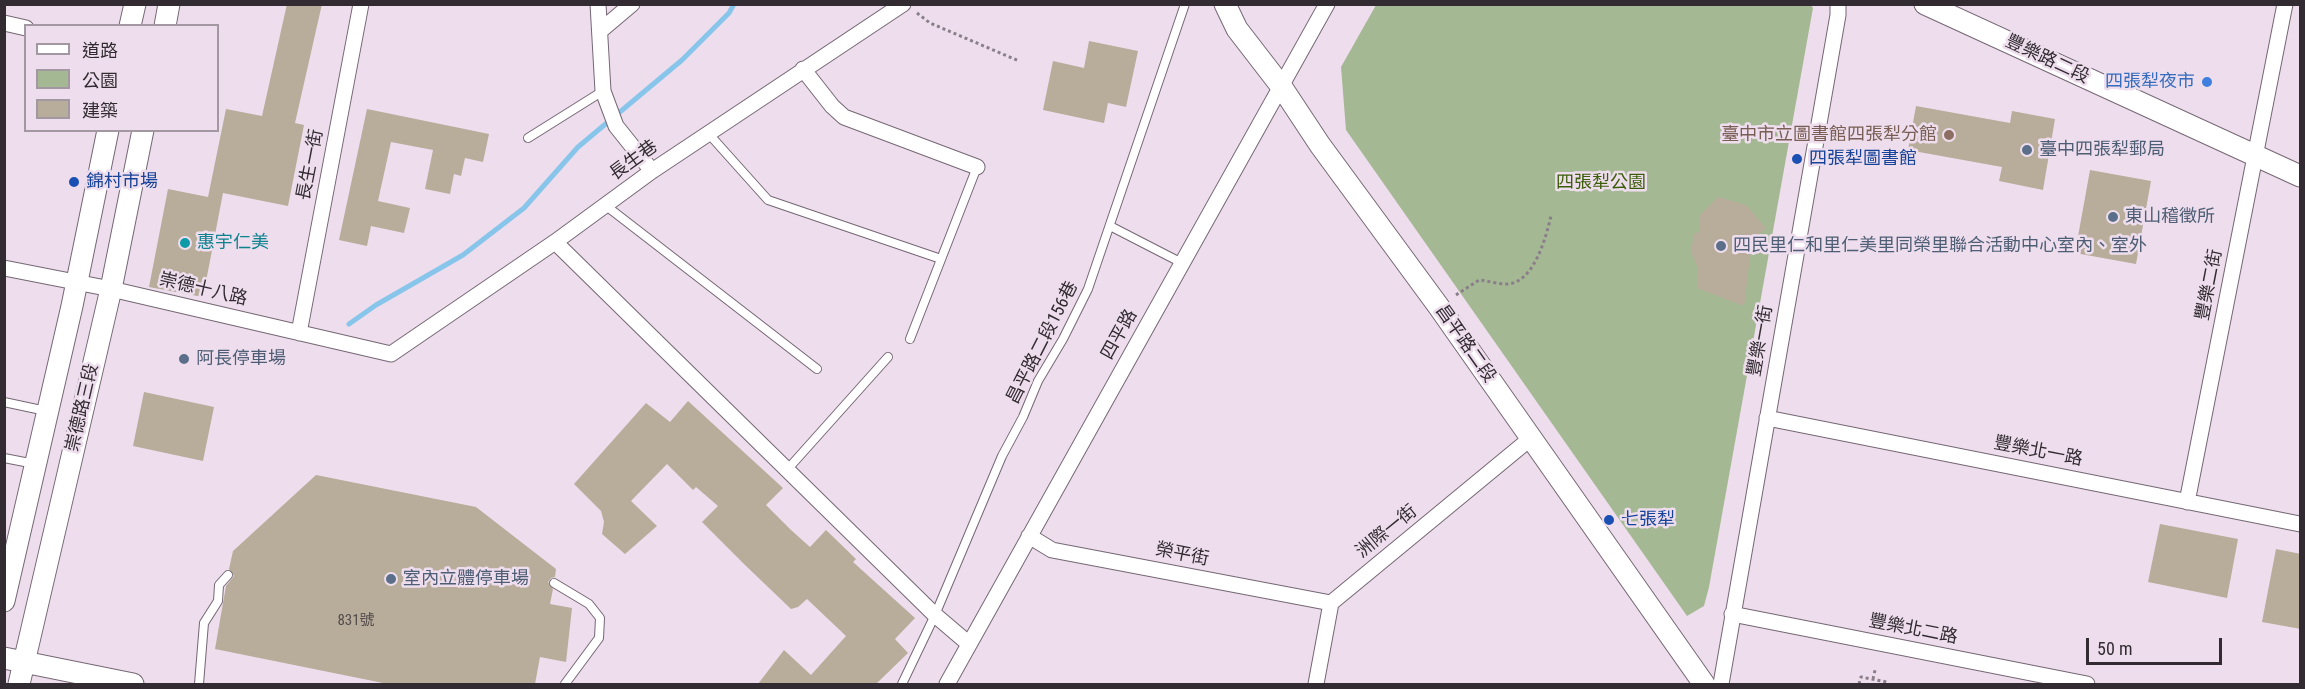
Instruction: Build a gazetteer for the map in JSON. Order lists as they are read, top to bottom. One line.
{"streets":{"street":["豐樂路二段","長生巷","長生一街","豐樂二街","崇德十八路","四平路","豐樂一街","昌平路二段","崇德路三段","豐樂北一路","洲際一街","榮平街","豐樂北二路"],"lane":["昌平路二段156巷"]},"crossings":[["豐樂路二段","豐樂二街"],["長生巷","崇德十八路"],["長生一街","崇德十八路"],["豐樂二街","豐樂北一路"],["崇德十八路","崇德路三段"],["四平路","昌平路二段"],["四平路","榮平街"],["豐樂一街","豐樂北一路"],["豐樂一街","豐樂北二路"],["昌平路二段","洲際一街"],["洲際一街","榮平街"]],"parks":["四張犁公園"],"places":["四張犁夜市","臺中市立圖書館四張犁分館","臺中四張犁郵局","四張犁圖書館","錦村市場","東山稽徵所","惠宇仁美","四民里仁和里仁美里同榮里聯合活動中心室內、室外","阿長停車場","七張犁","室內立體停車場"],"house_numbers":["831號"],"legend":["道路","公園","建築"],"scale_bar":"50 m"}
